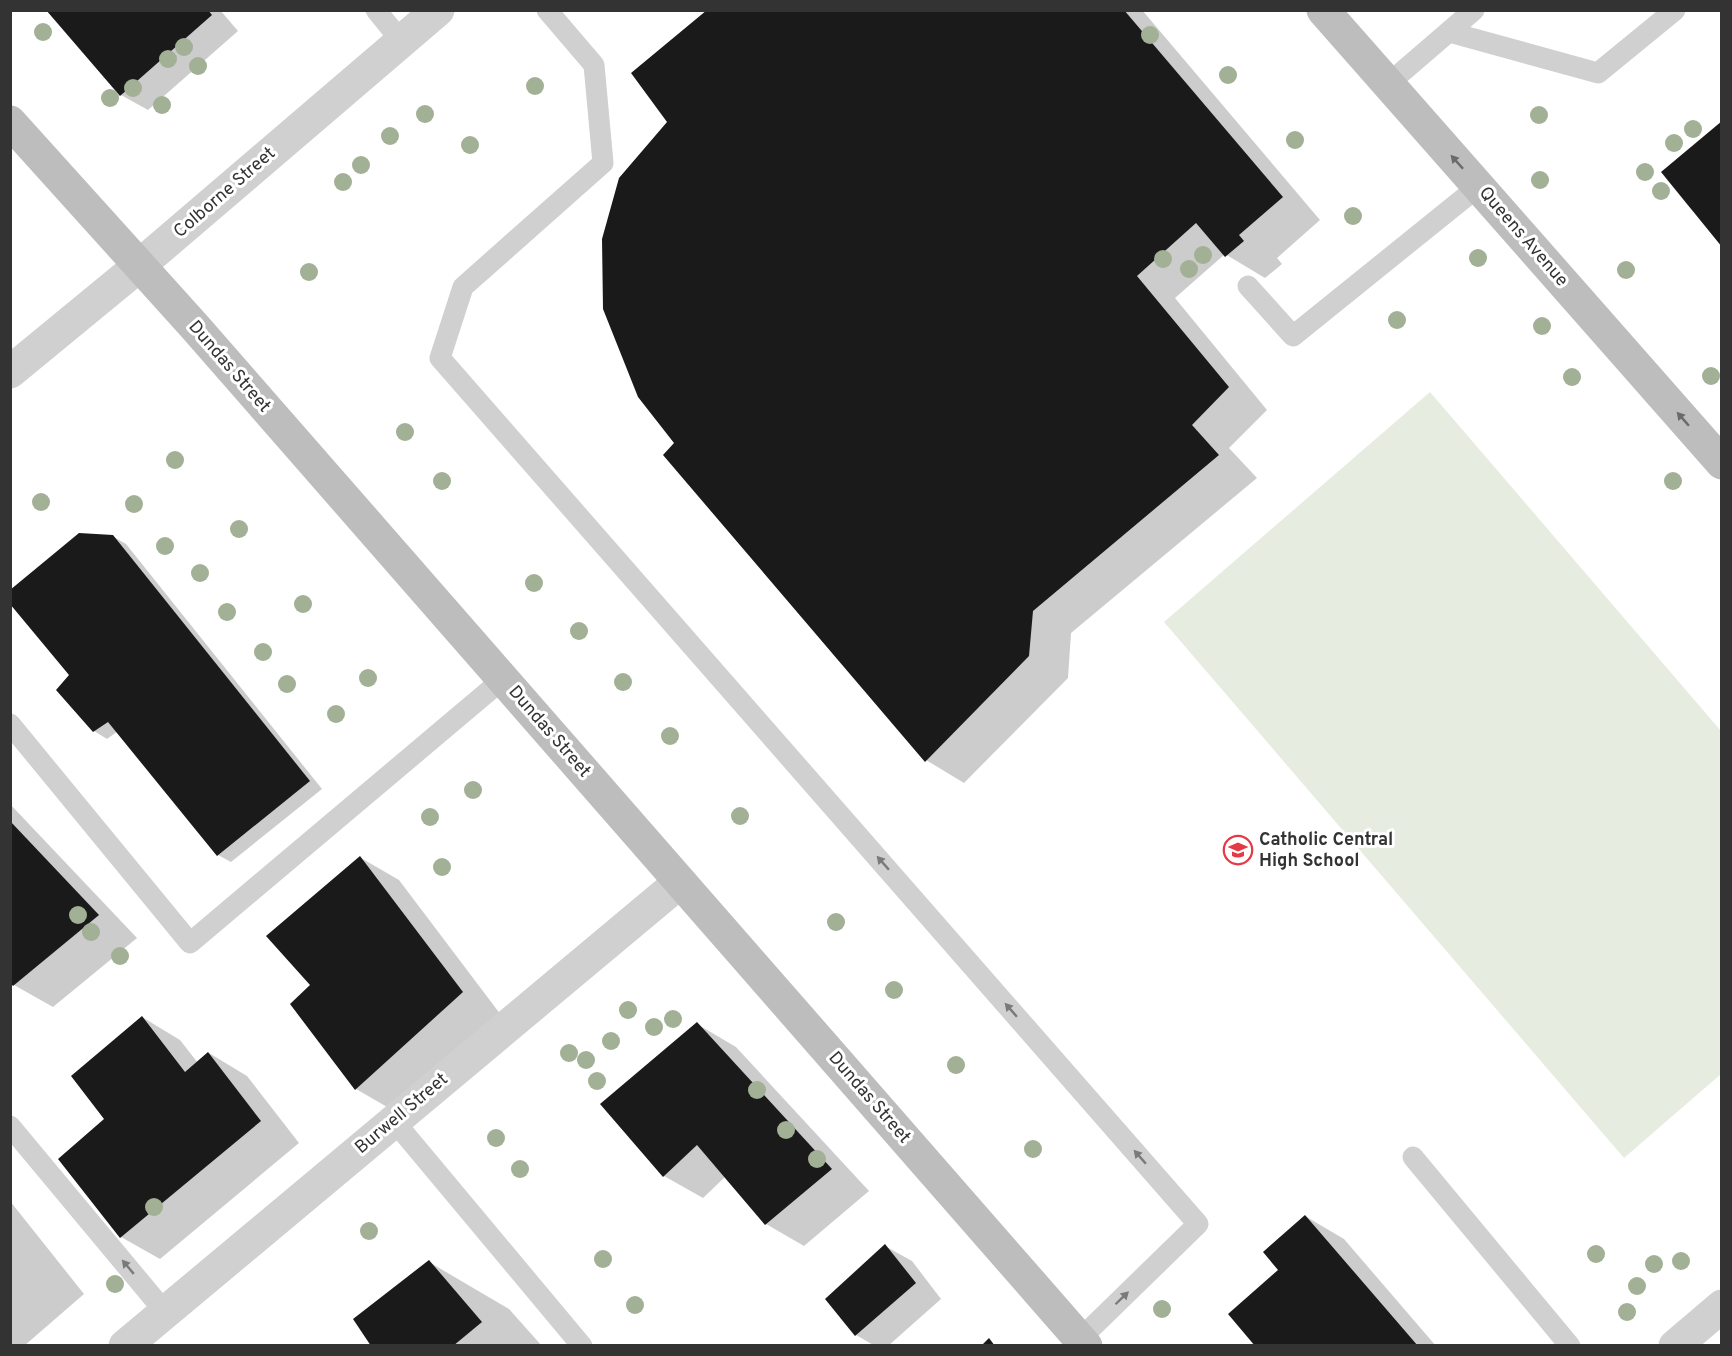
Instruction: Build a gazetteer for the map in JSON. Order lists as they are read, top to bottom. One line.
{"streets":{"main road":["Queens Avenue","Dundas Street"],"street":["Colborne Street","Burwell Street"]},"crossings":[["Colborne Street","Dundas Street"],["Dundas Street","Burwell Street"]],"one_way":["Queens Avenue"],"places":{"school or university":["Catholic Central High School"]}}
